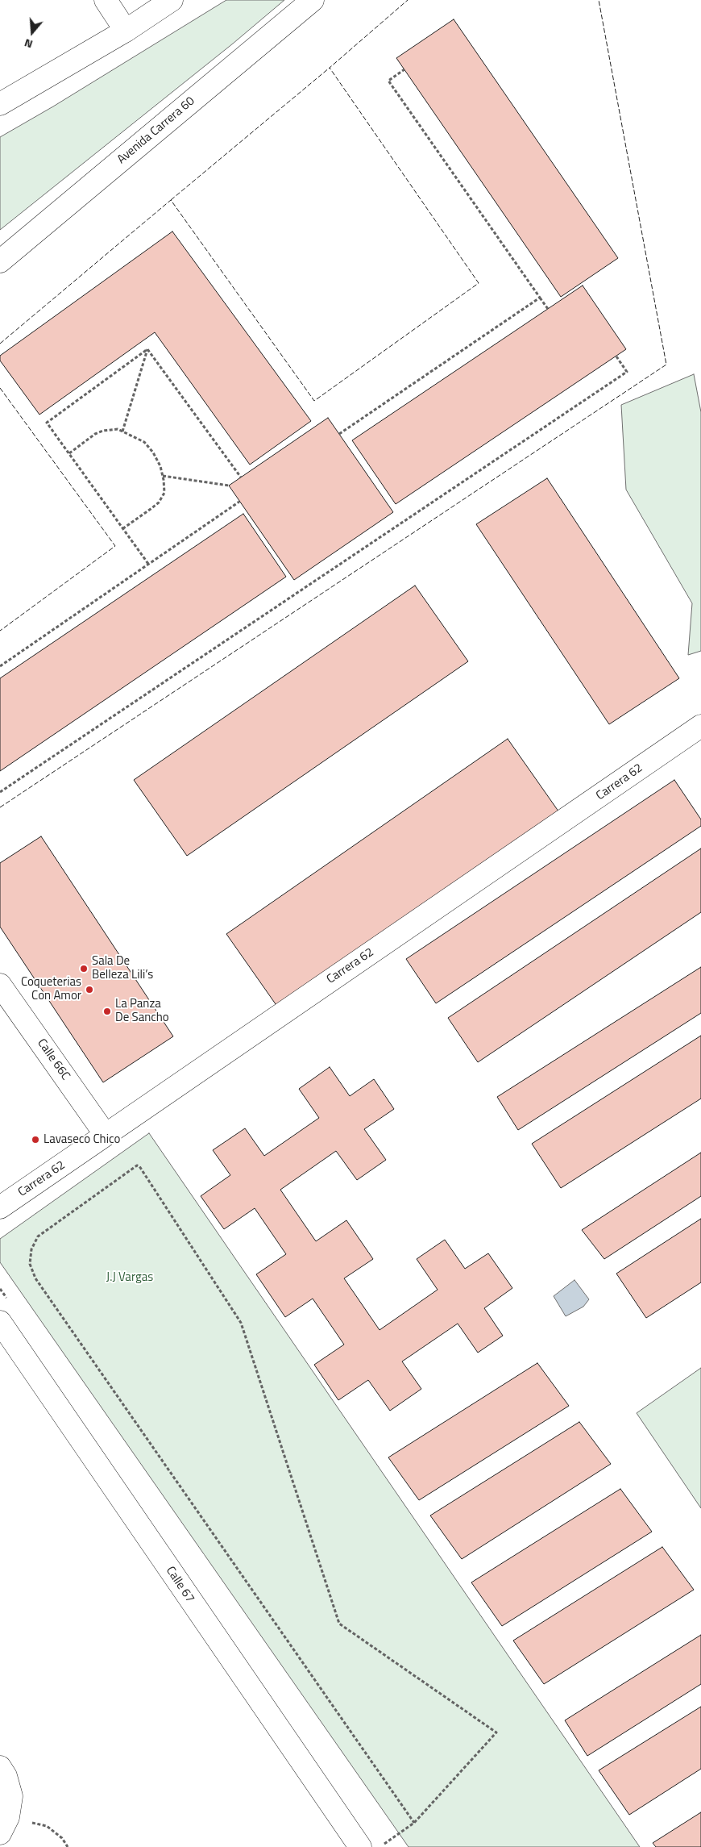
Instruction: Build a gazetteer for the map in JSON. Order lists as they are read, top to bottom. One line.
{"streets":{"street":["Avenida Carrera 60","Carrera 62","Calle 66C","Calle 67"]},"crossings":[["Carrera 62","Calle 66C"]],"parks":["J.J Vargas"],"places":["Sala De Belleza Lili’s","Coqueterias Con Amor","La Panza De Sancho","Lavaseco Chico"],"north":"bottom"}
